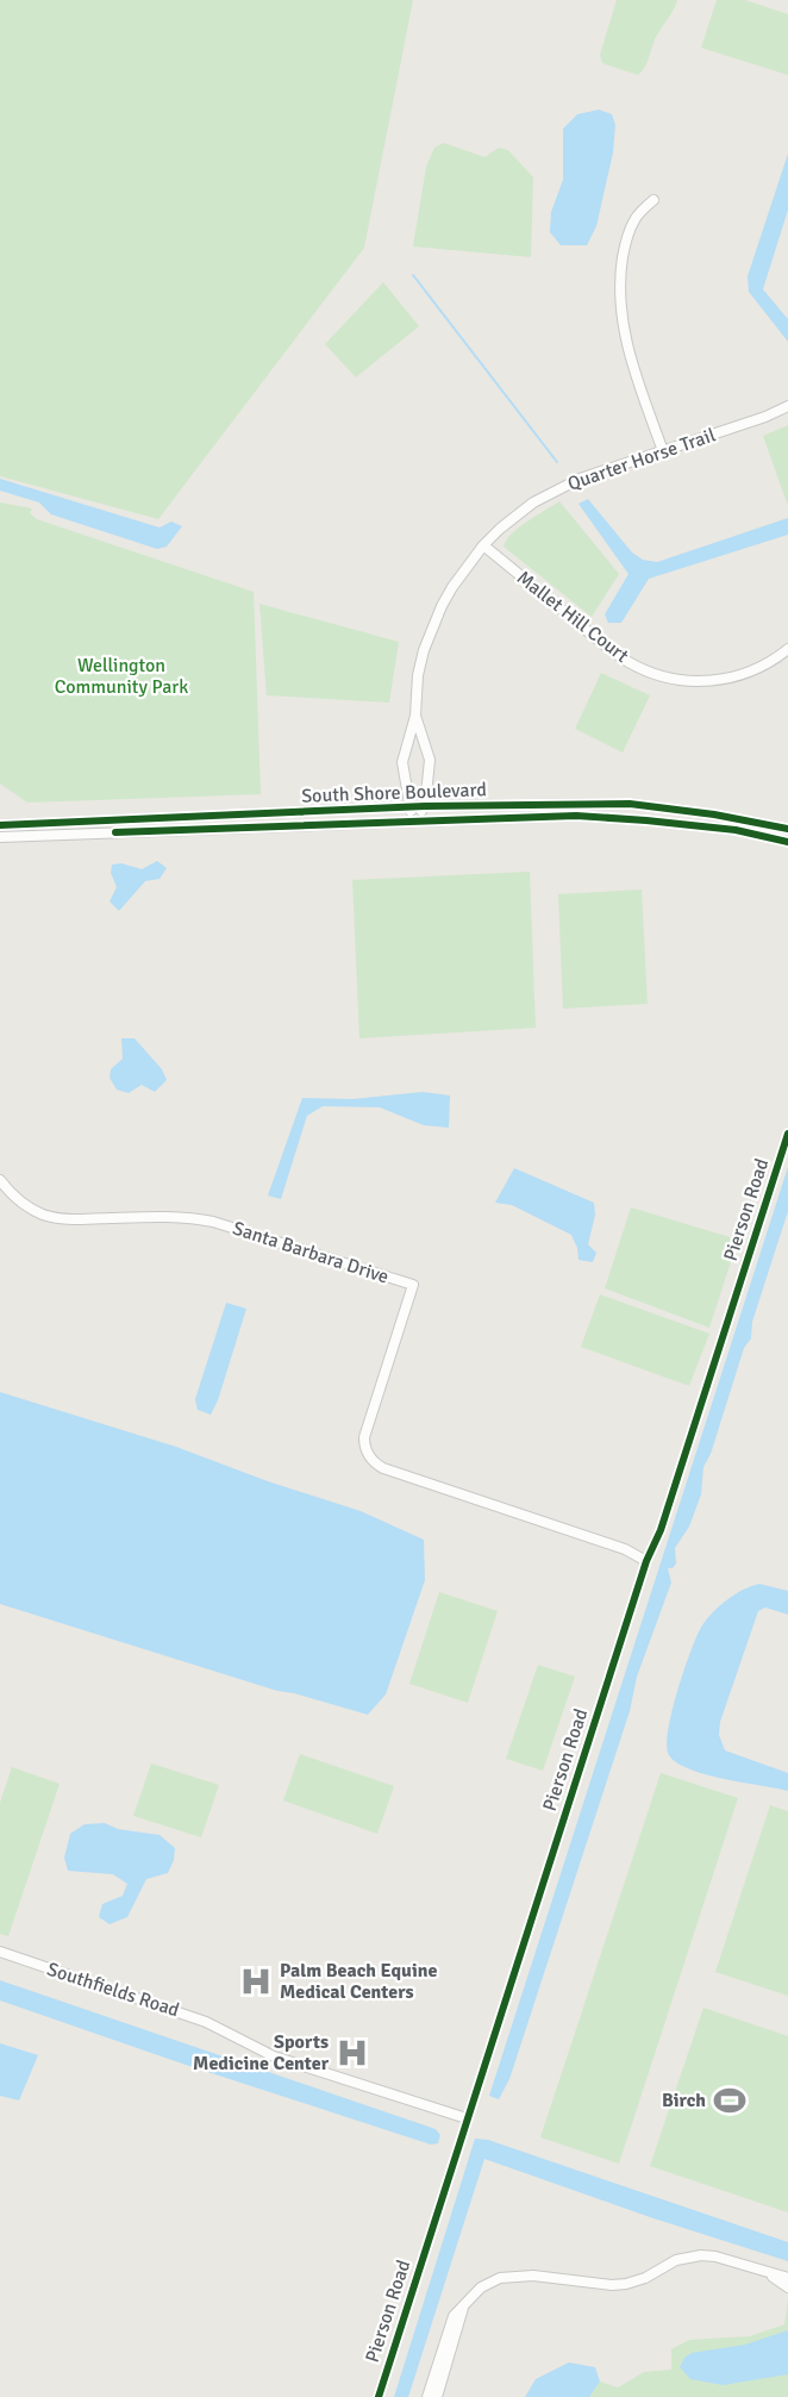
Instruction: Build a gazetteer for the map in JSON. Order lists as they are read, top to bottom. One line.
{"streets":{"street":["Quarter Horse Trail","Mallet Hill Court","South Shore Boulevard","Pierson Road","Santa Barbara Drive","Southfields Road"]},"crossings":[["Quarter Horse Trail","Mallet Hill Court"],["Quarter Horse Trail","South Shore Boulevard"],["Pierson Road","Santa Barbara Drive"],["Pierson Road","Southfields Road"]],"parks":["Wellington Community Park"],"places":{"hospital":["Palm Beach Equine Medical Centers","Sports Medicine Center"],"sports":["Birch"]}}
